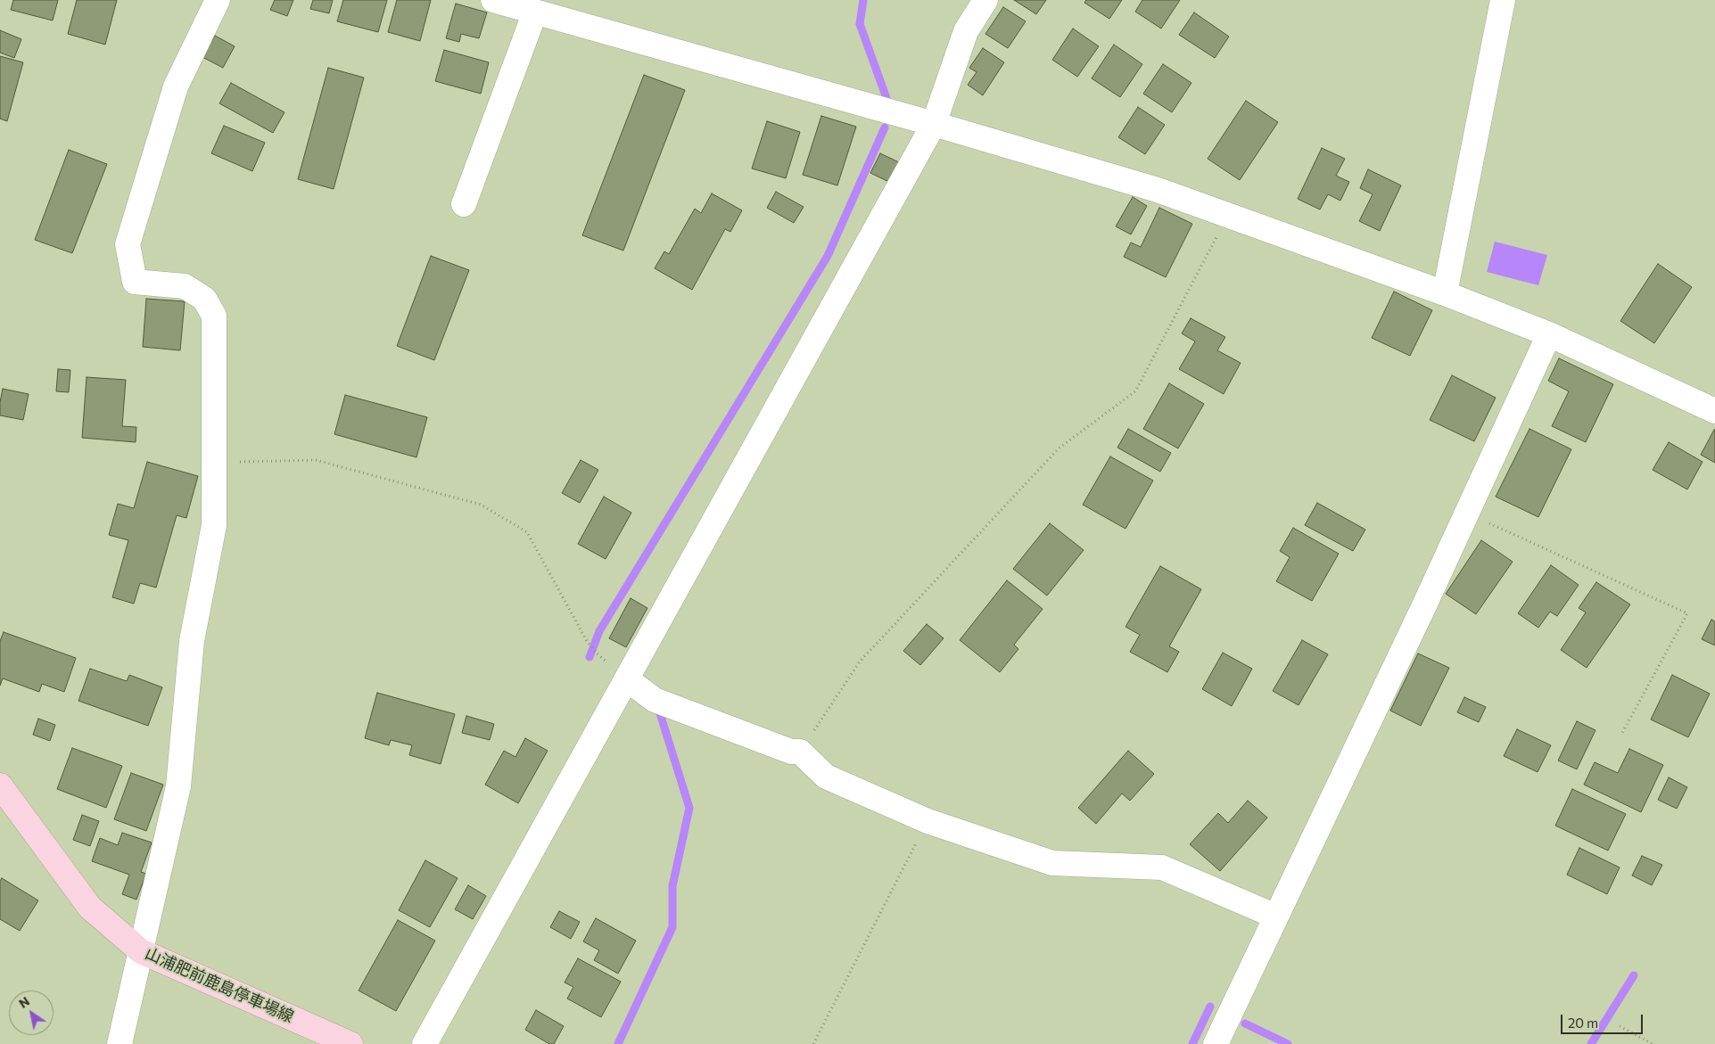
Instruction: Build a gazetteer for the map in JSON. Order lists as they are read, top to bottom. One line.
{"streets":{"main road":["山浦肥前鹿島停車場線"]},"scale_bar":"20 m","north":"top left"}
